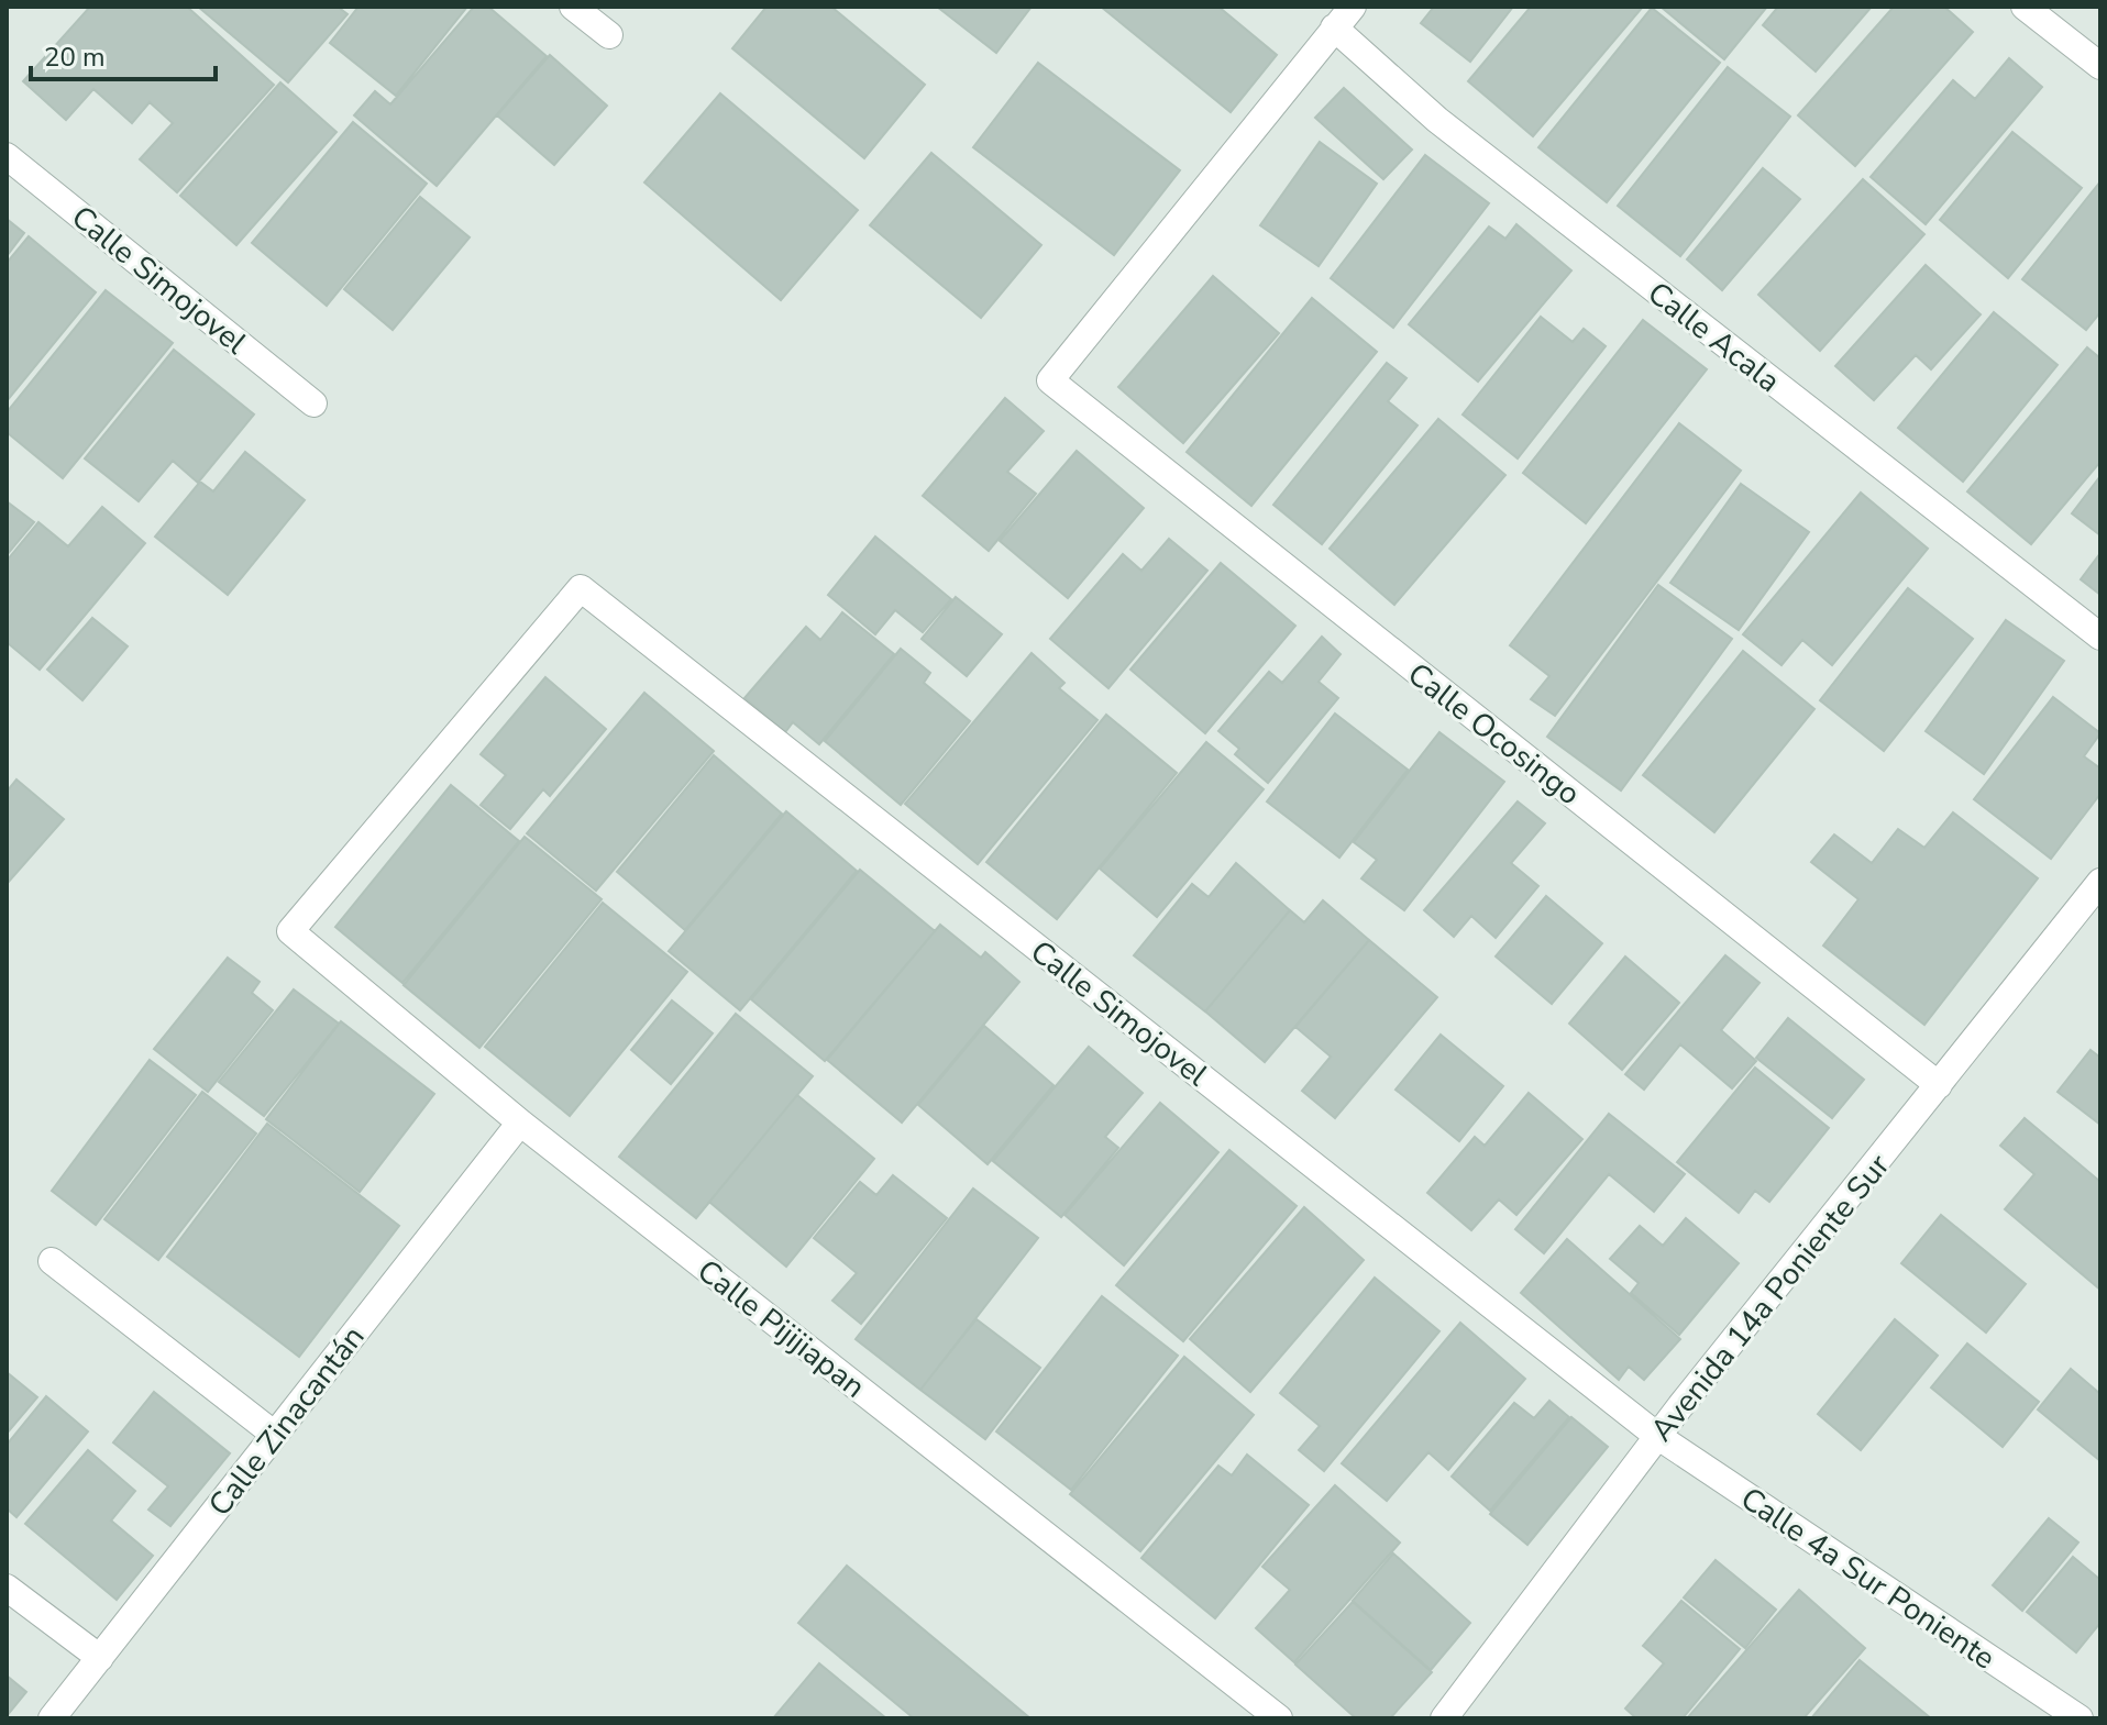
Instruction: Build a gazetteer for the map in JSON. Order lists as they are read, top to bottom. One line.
{"streets":{"street":["Calle Simojovel","Calle Acala","Calle Ocosingo","Avenida 14a Poniente Sur","Calle Pijijiapan","Calle Zinacantán","Calle 4a Sur Poniente"]},"crossings":[["Calle Simojovel","Avenida 14a Poniente Sur"],["Calle Simojovel","Calle Pijijiapan"],["Calle Simojovel","Calle 4a Sur Poniente"],["Calle Acala","Calle Ocosingo"],["Calle Ocosingo","Avenida 14a Poniente Sur"],["Avenida 14a Poniente Sur","Calle 4a Sur Poniente"],["Calle Pijijiapan","Calle Zinacantán"]],"scale_bar":"20 m"}
